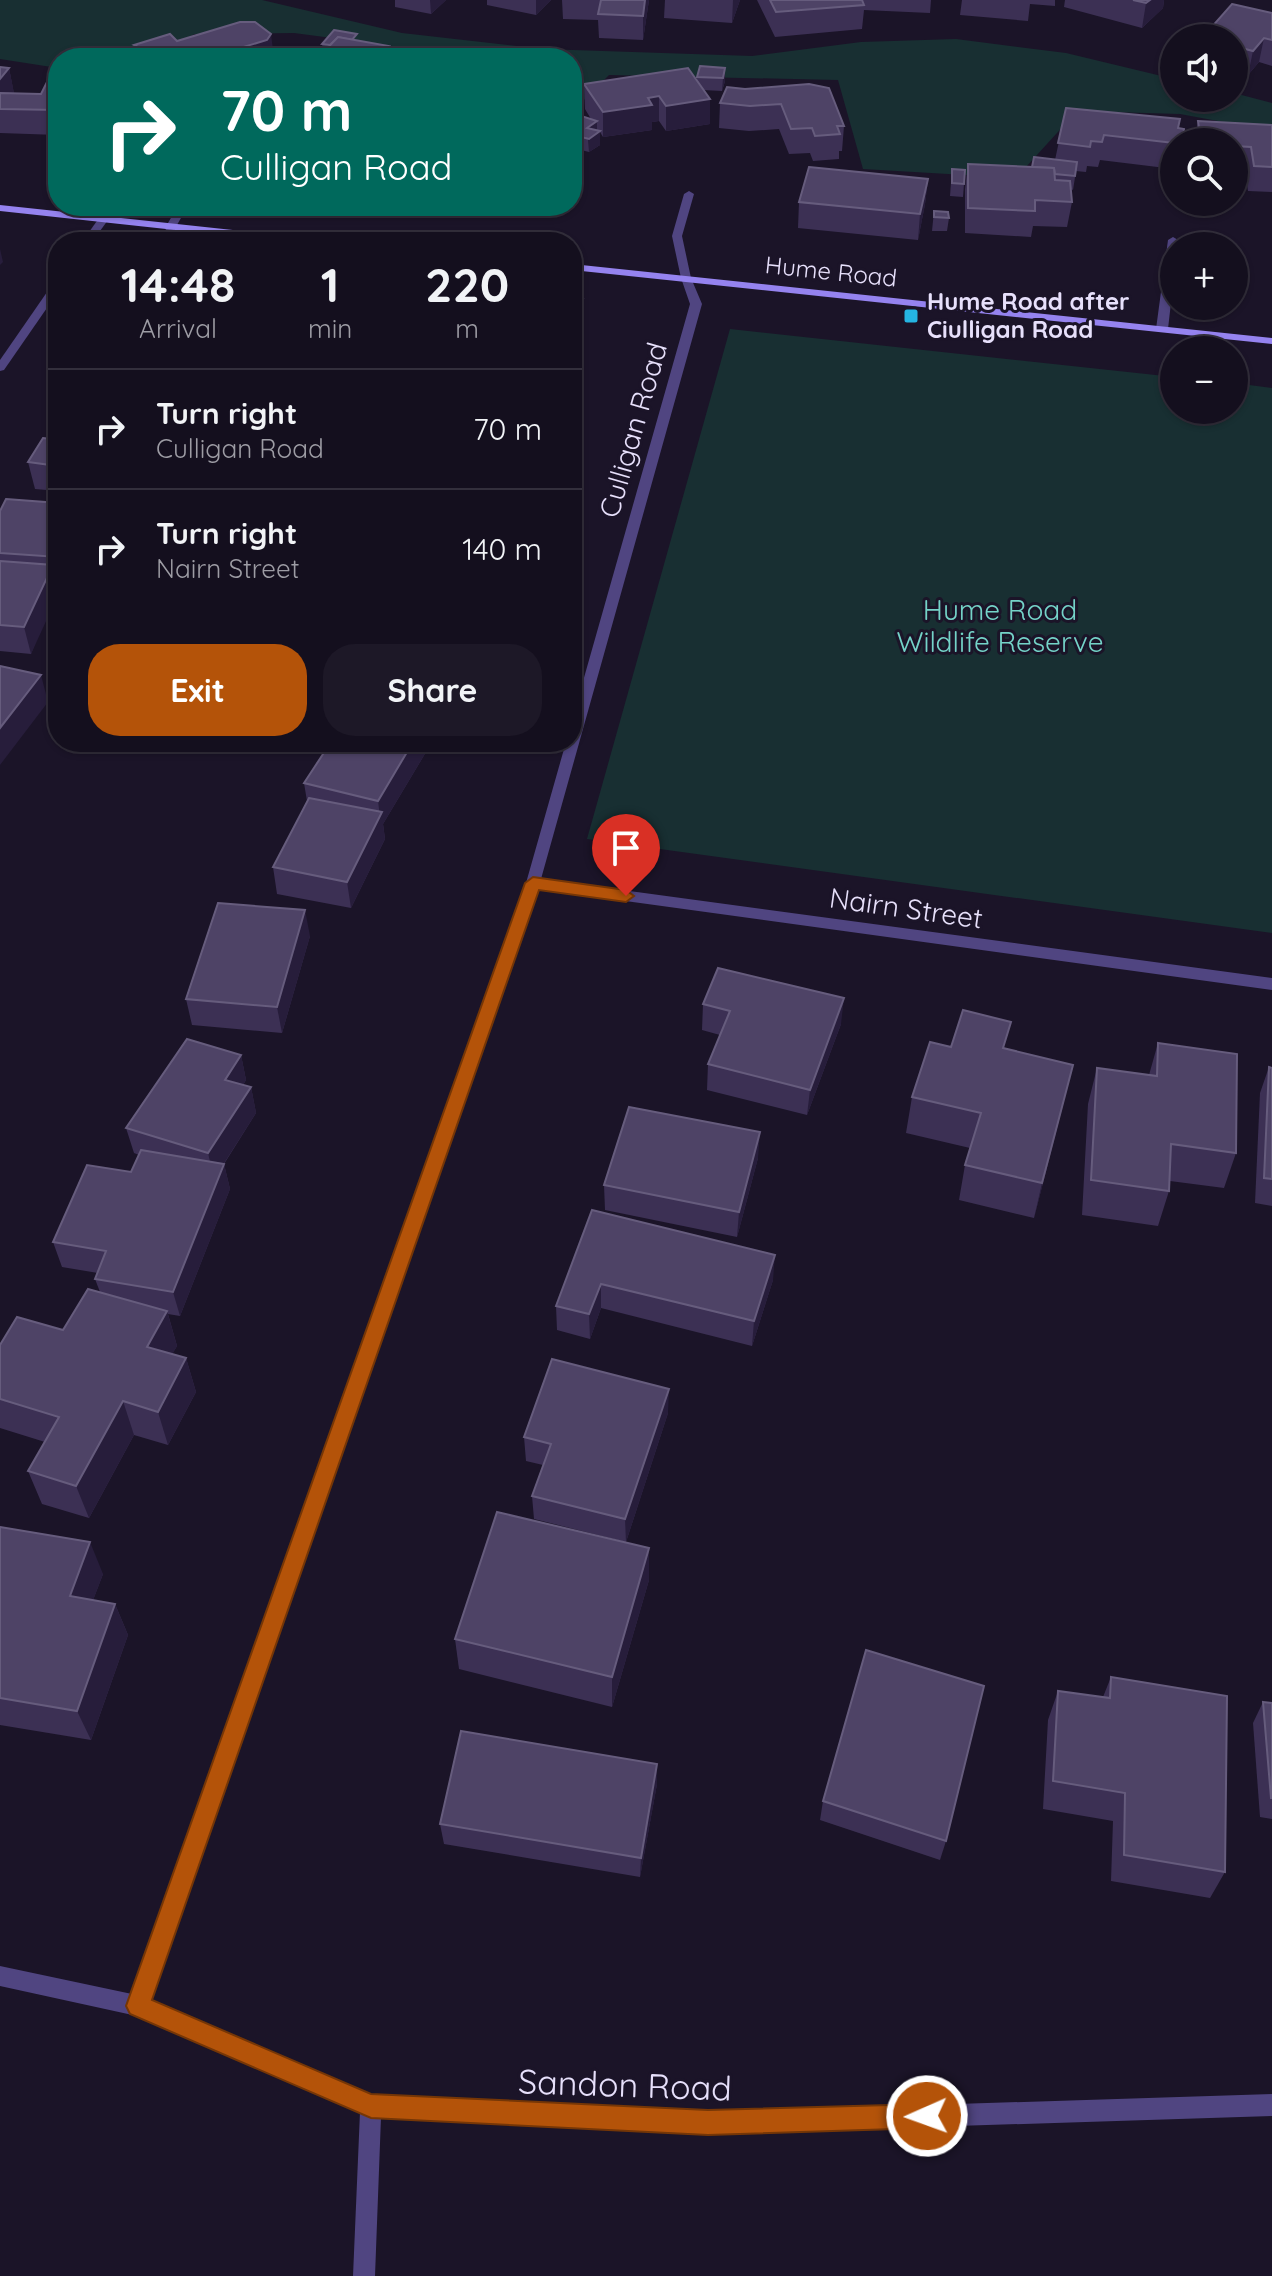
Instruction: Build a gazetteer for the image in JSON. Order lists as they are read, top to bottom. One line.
{"streets":{"street":["Hume Road","Culligan Road","Nairn Street","Sandon Road"]},"crossings":[["Hume Road","Culligan Road"],["Culligan Road","Nairn Street"],["Culligan Road","Sandon Road"]],"parks":["Hume Road Wildlife Reserve"],"places":{"transit":["Hume Road after Ciulligan Road"]},"page":{"map_buttons":["+","−"],"turn":["70 m","Culligan Road"],"eta":["14:48","Arrival","1","min","220","m"],"list":[{"name":"Turn right","note":"Culligan Road","value":"70 m"},{"name":"Turn right","note":"Nairn Street","value":"140 m"}],"buttons":["Exit","Share"]}}
